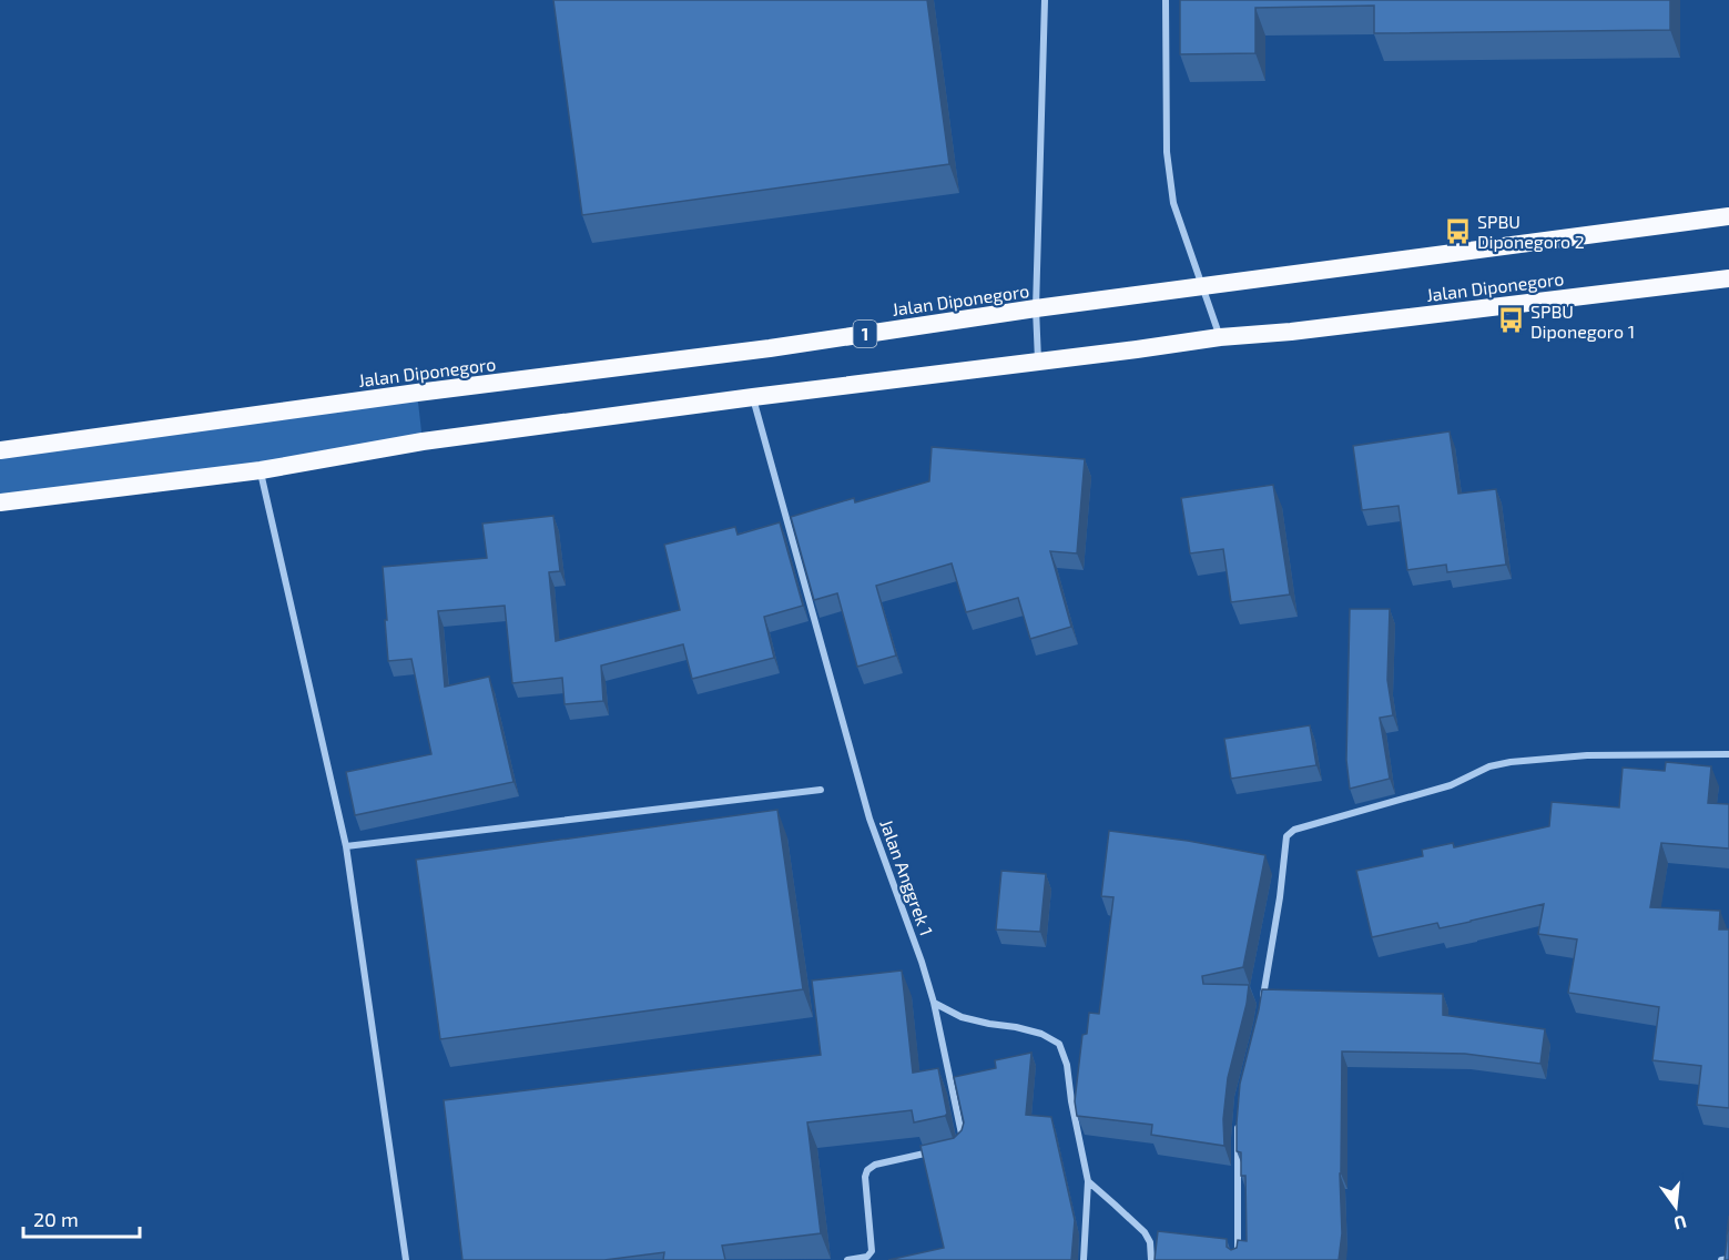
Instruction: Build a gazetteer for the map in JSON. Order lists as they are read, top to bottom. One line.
{"streets":{"highway":["Jalan Diponegoro","1"],"street":["Jalan Anggrek 1"]},"crossings":[["Jalan Diponegoro","Jalan Anggrek 1"]],"places":{"bus stop":["SPBU Diponegoro 2","SPBU Diponegoro 1"]},"scale_bar":"20 m","north":"bottom"}
